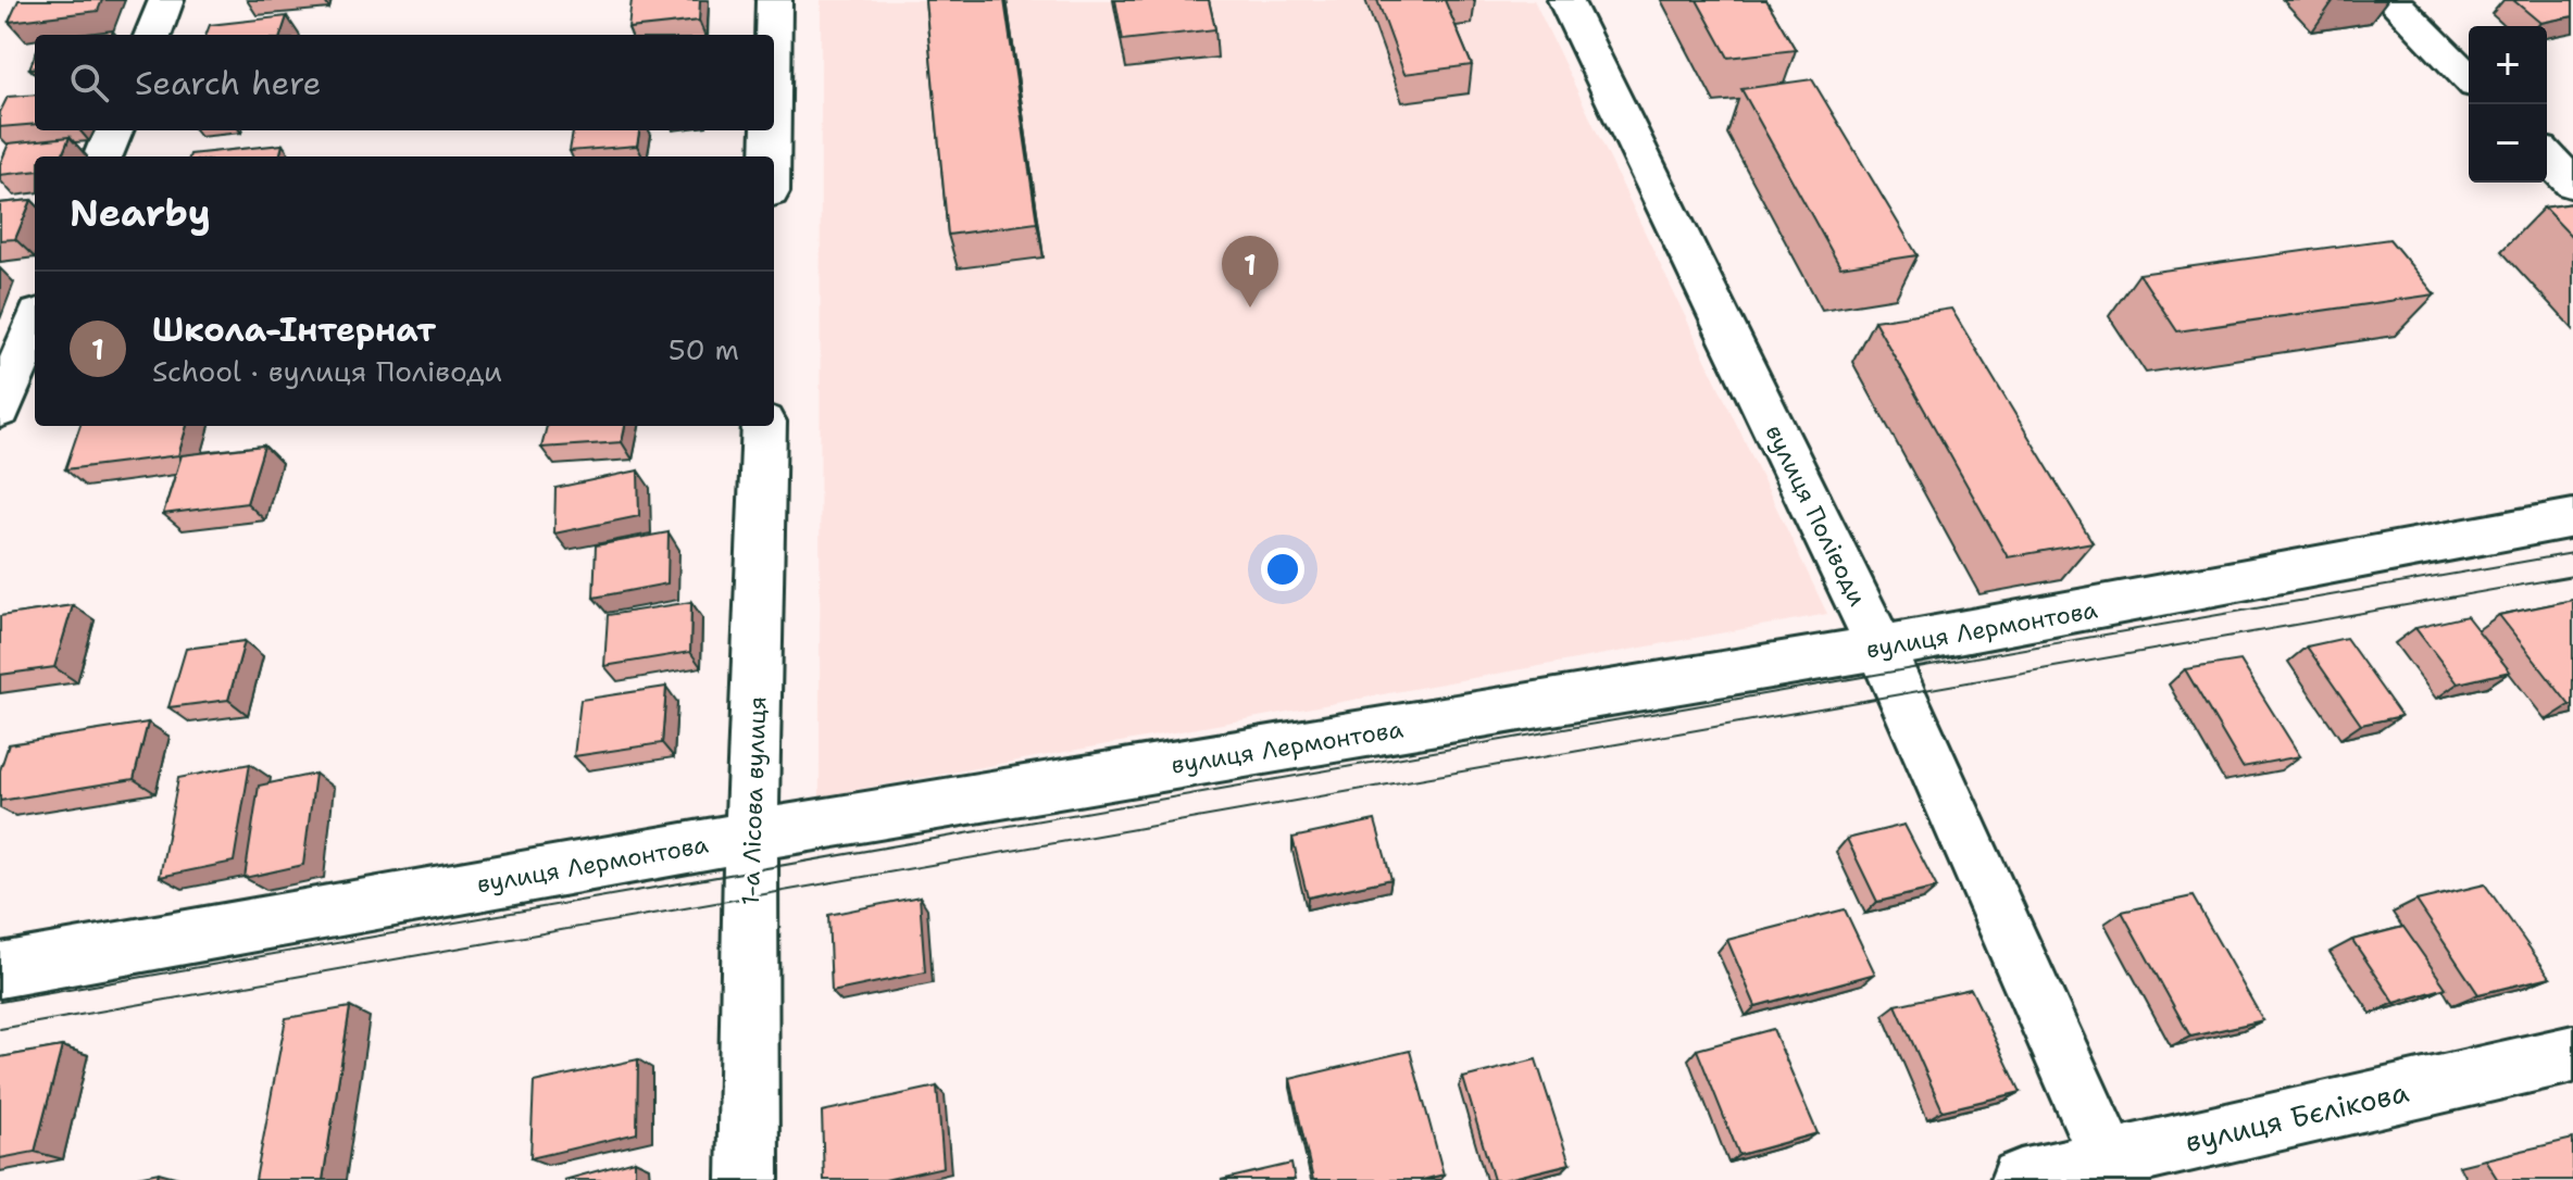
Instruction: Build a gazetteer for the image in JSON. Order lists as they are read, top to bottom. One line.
{"streets":{"street":["вулиця Поліводи","вулиця Лермонтова","1-а Лісова вулиця","вулиця Бєлікова"]},"crossings":[["вулиця Поліводи","вулиця Лермонтова"],["вулиця Поліводи","вулиця Бєлікова"],["вулиця Лермонтова","1-а Лісова вулиця"]],"page":{"map_buttons":["+","−"],"search":"Search here","heading":"Nearby","pins":"1","list":[{"mark":"1","name":"Школа-Інтернат","note":"School · вулиця Поліводи","value":"50 m"}]}}
